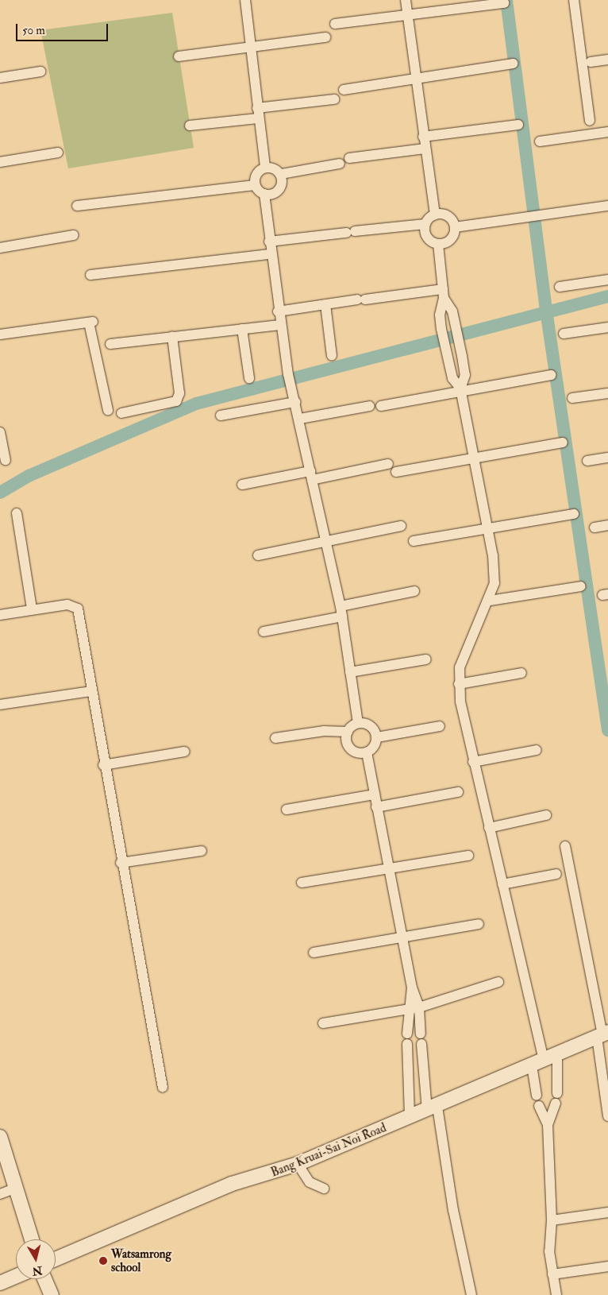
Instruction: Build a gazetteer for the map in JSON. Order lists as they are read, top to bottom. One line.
{"streets":{"main road":["Bang Kruai-Sai Noi Road"]},"places":["Watsamrong school"],"scale_bar":"50 m","north":"bottom"}
